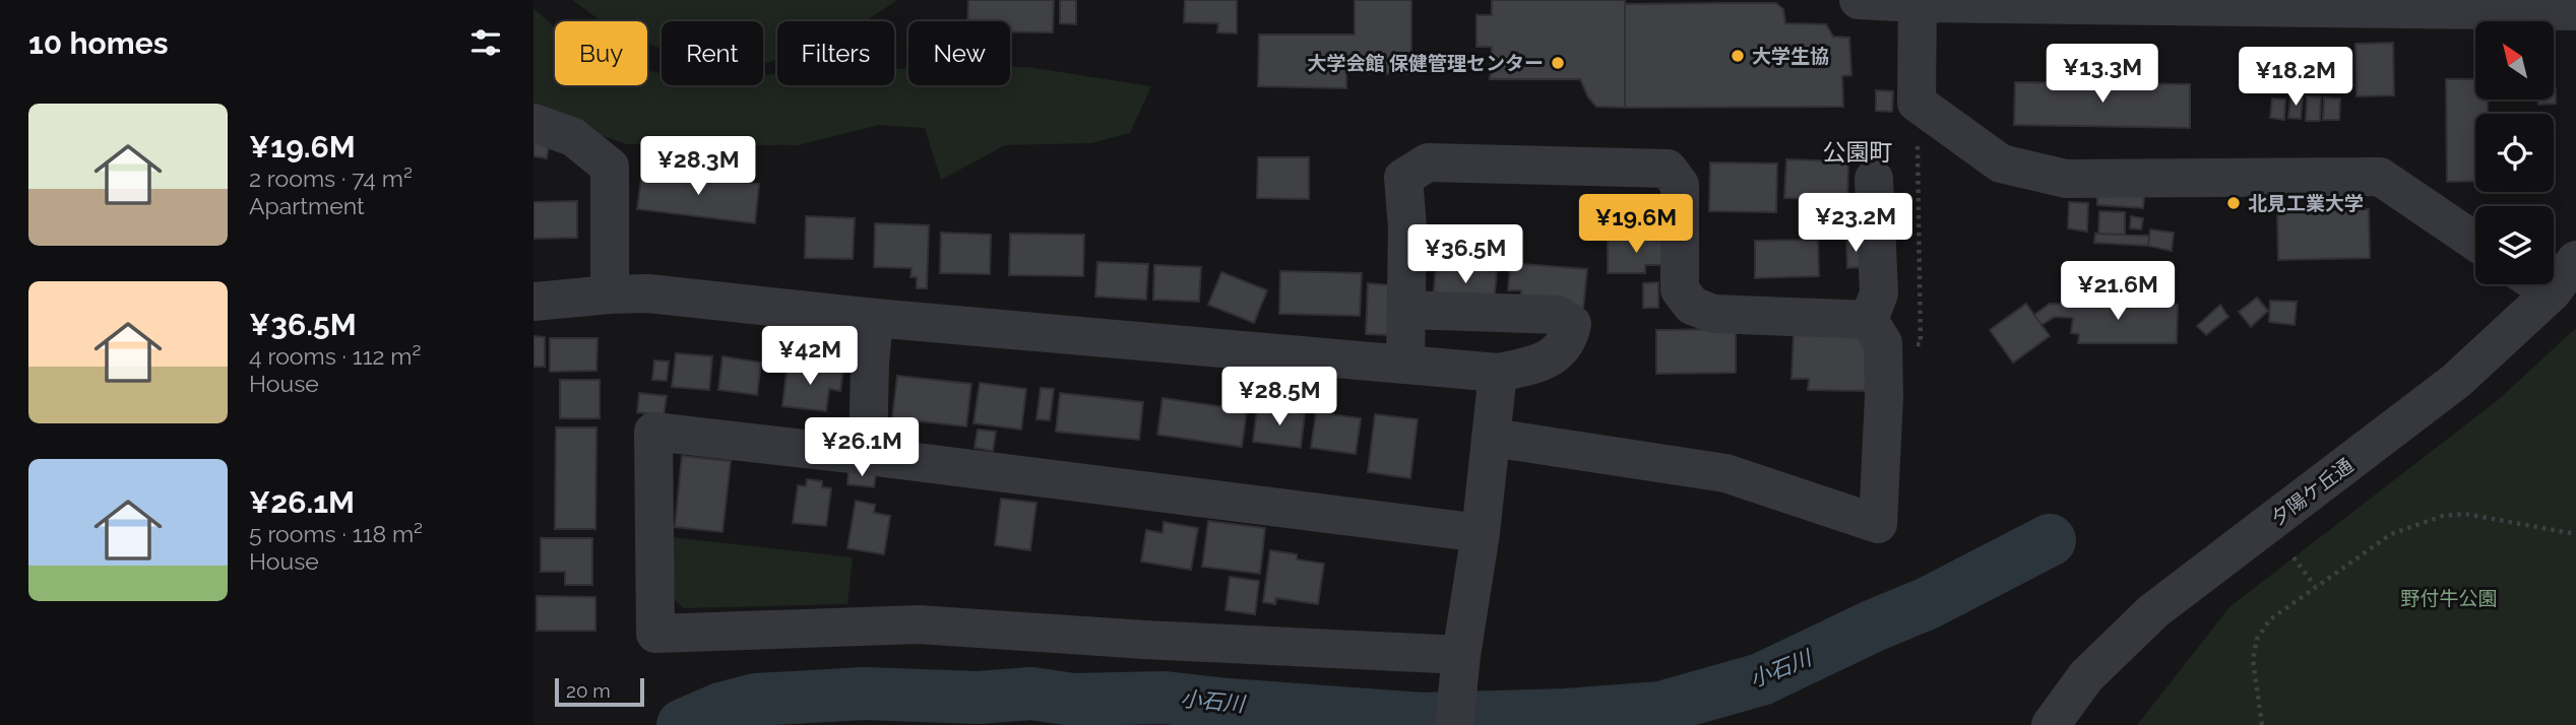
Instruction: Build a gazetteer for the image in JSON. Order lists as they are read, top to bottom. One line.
{"streets":{"street":["夕陽ケ丘通"]},"districts":["公園町"],"water":["小石川"],"parks":["野付牛公園"],"places":["大学生協","大学会館 保健管理センター","北見工業大学"],"scale_bar":"20 m","north":"top left","page":{"heading":"10 homes","chip":["Buy","Rent","Filters","New"],"price":["¥13.3M","¥18.2M","¥28.3M","¥23.2M","¥19.6M","¥36.5M","¥21.6M","¥42M","¥28.5M","¥26.1M"],"list":[{"name":"¥19.6M","note":"2 rooms · 74 m² · Apartment"},{"name":"¥36.5M","note":"4 rooms · 112 m² · House"},{"name":"¥26.1M","note":"5 rooms · 118 m² · House"}],"scale":"20 m"}}
